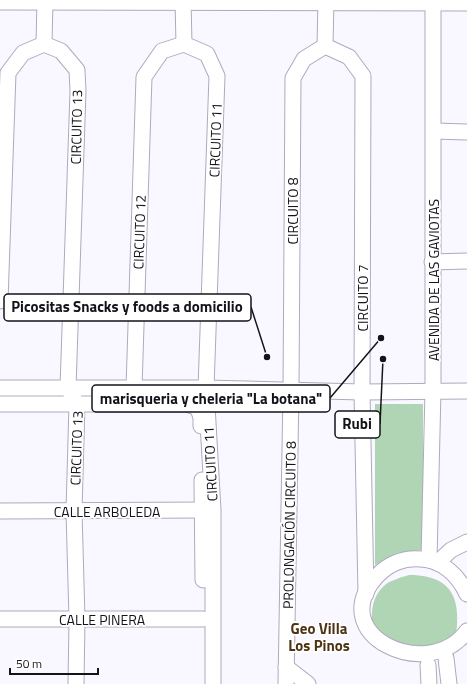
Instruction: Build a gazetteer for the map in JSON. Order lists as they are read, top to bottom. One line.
{"streets":{"street":["CIRCUITO 13","CIRCUITO 11","CIRCUITO 8","CIRCUITO 12","AVENIDA DE LAS GAVIOTAS","CIRCUITO 7","CALLE ARBOLEDA","PROLONGACIÓN CIRCUITO 8","CALLE PINERA"]},"crossings":[["CIRCUITO 13","CALLE ARBOLEDA"],["CIRCUITO 13","CALLE PINERA"],["CIRCUITO 11","CIRCUITO 12"],["CIRCUITO 11","CALLE ARBOLEDA"],["CIRCUITO 8","CIRCUITO 7"],["CIRCUITO 8","PROLONGACIÓN CIRCUITO 8"]],"districts":["Geo Villa Los Pinos"],"places":["marisqueria y cheleria \"La botana\"","Picositas Snacks y foods a domicilio","Rubi"],"scale_bar":"50 m"}
